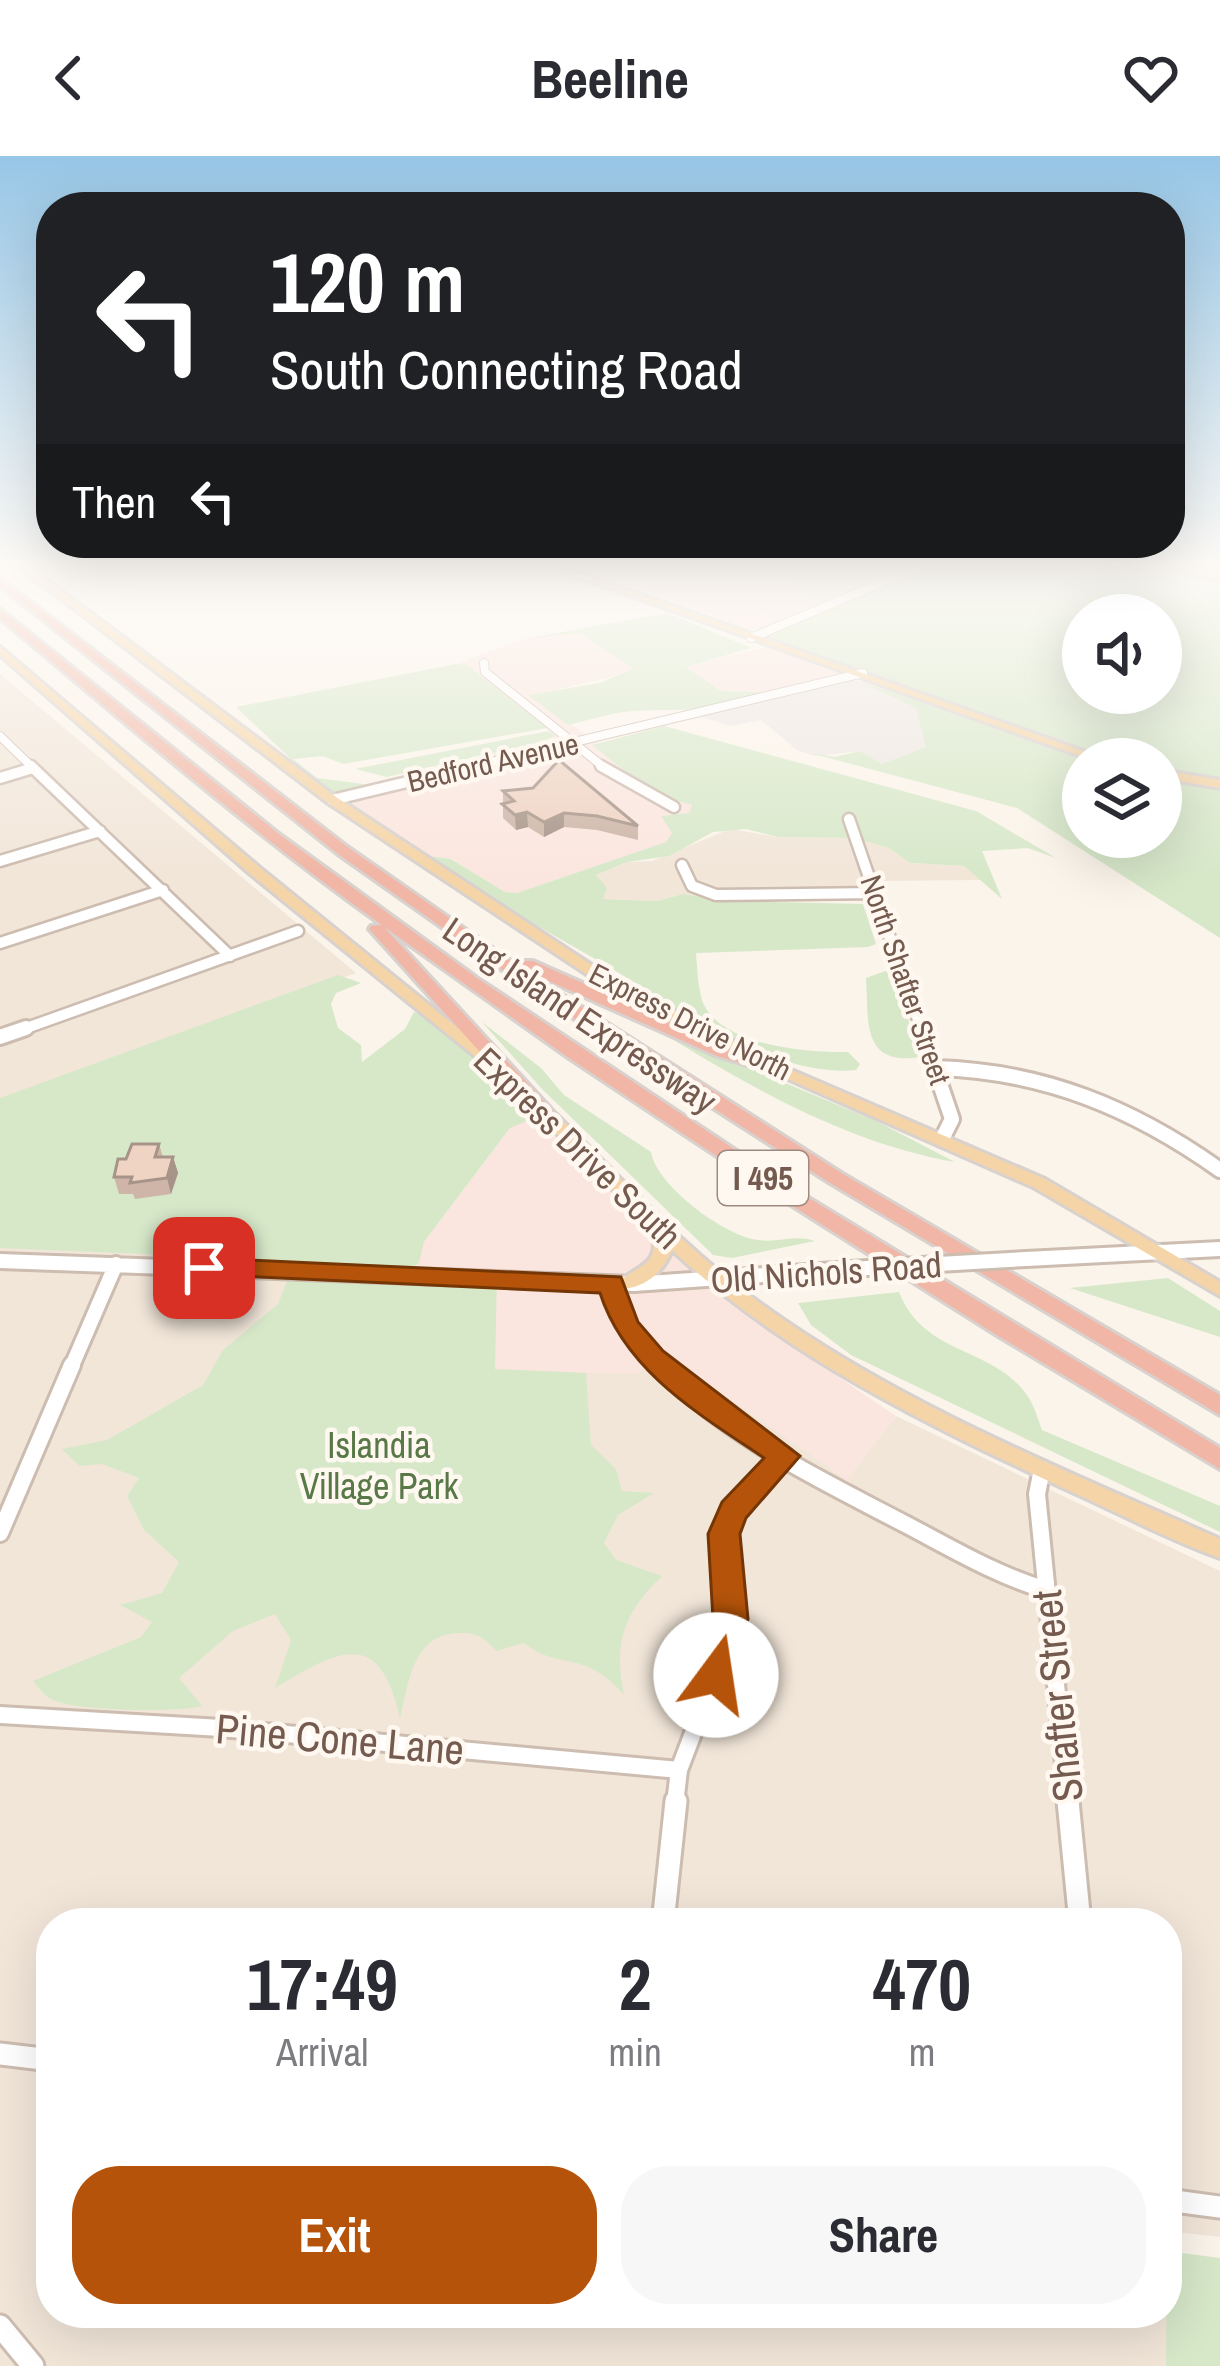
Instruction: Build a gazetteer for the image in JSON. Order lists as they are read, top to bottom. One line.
{"streets":{"highway":["Long Island Expressway","I 495"],"main road":["Express Drive North","Express Drive South"],"street":["Bedford Avenue","North Shafter Street","Old Nichols Road","Shafter Street","Pine Cone Lane"]},"crossings":[["Bedford Avenue","Express Drive North"],["North Shafter Street","Express Drive North"],["Express Drive North","Old Nichols Road"],["Express Drive South","Old Nichols Road"],["Express Drive South","Shafter Street"]],"parks":["Islandia Village Park"],"page":{"header":"Beeline","turn":["120 m","South Connecting Road"],"then":"Then","eta":["17:49","Arrival","2","min","470","m"],"buttons":["Exit","Share"]}}
